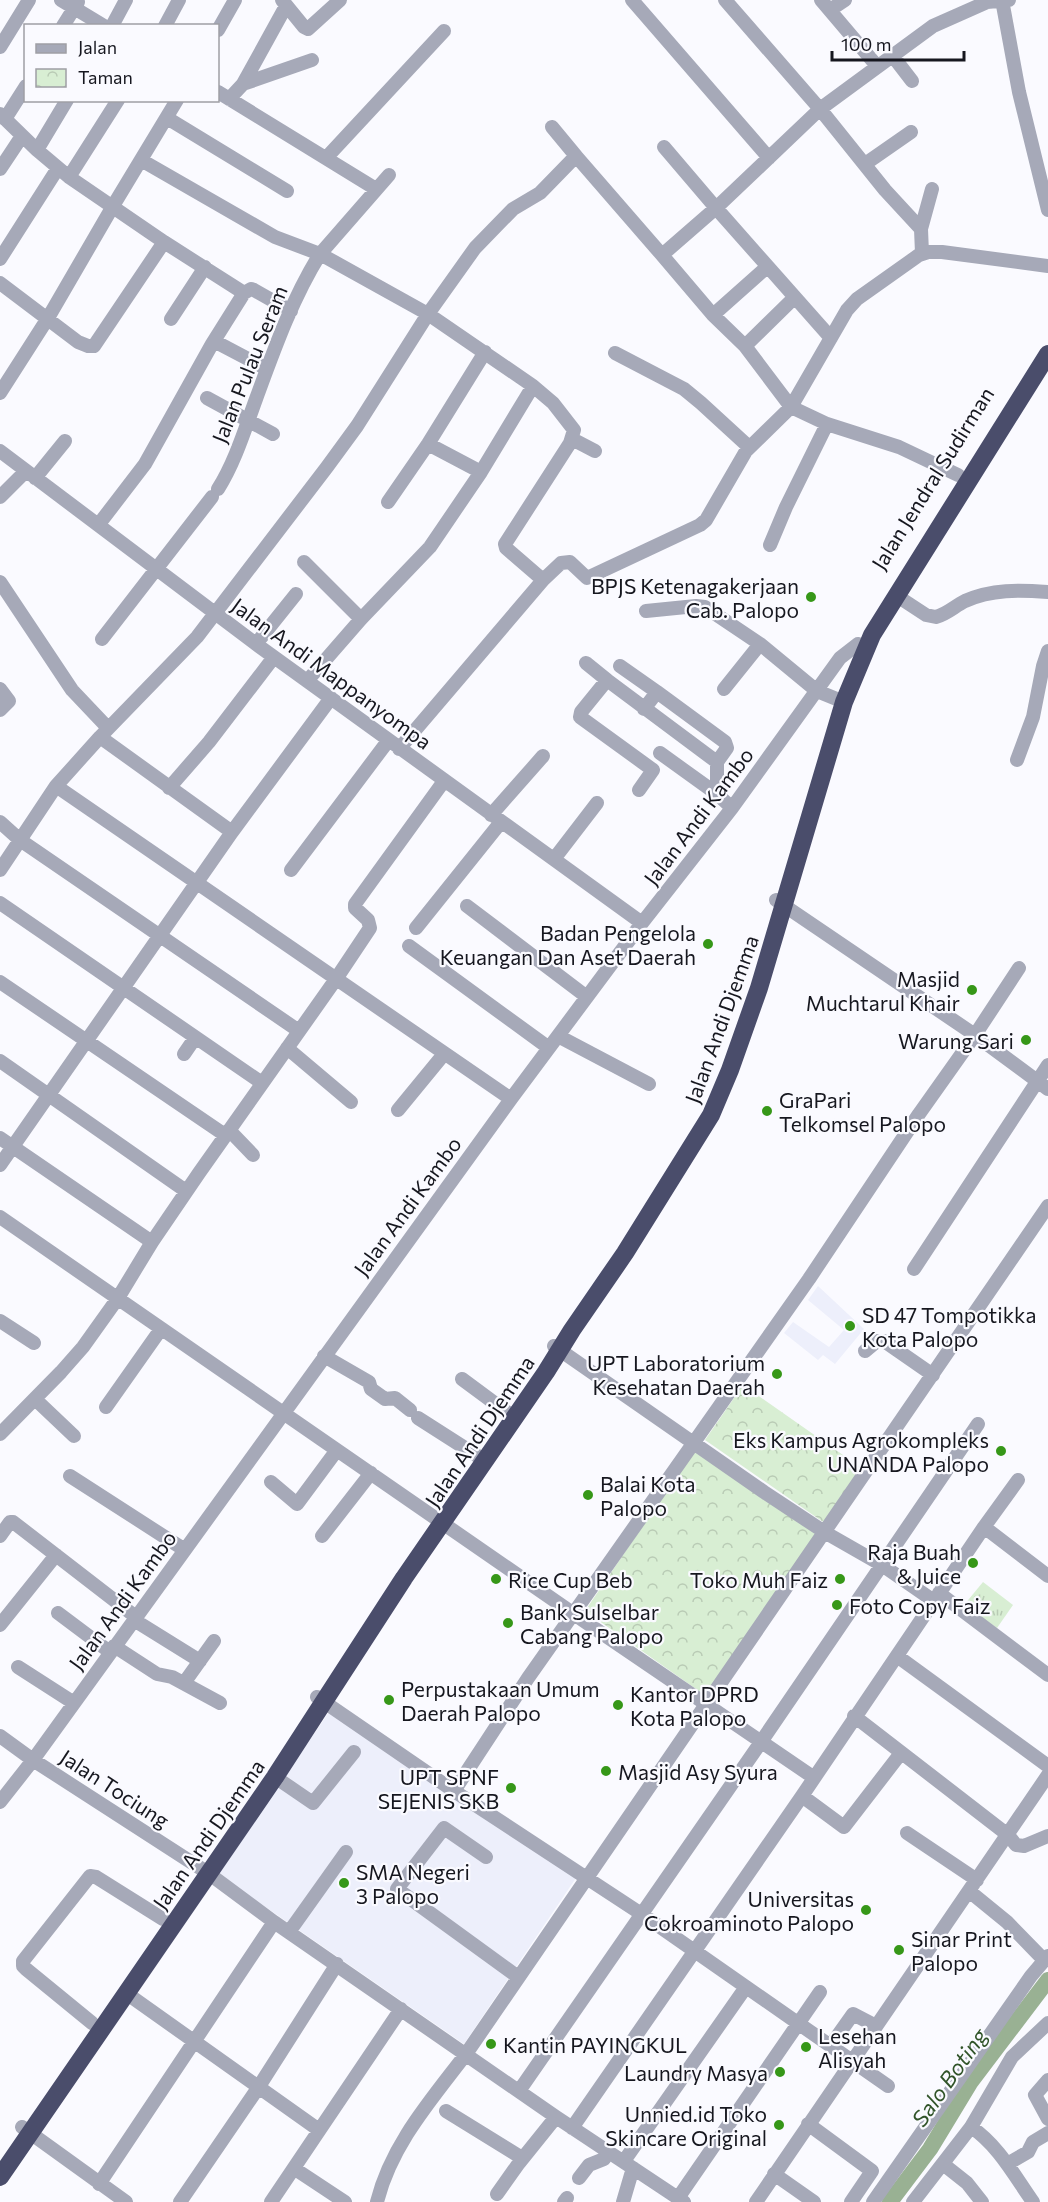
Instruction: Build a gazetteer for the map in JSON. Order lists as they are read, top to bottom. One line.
{"streets":{"highway":["Jalan Jendral Sudirman","Jalan Andi Djemma"],"street":["Jalan Pulau Seram","Jalan Andi Mappanyompa","Jalan Andi Kambo","Jalan Tociung"]},"crossings":[["Jalan Pulau Seram","Jalan Andi Mappanyompa"],["Jalan Jendral Sudirman","Jalan Andi Kambo"],["Jalan Jendral Sudirman","Jalan Andi Djemma"],["Jalan Andi Mappanyompa","Jalan Andi Kambo"],["Jalan Andi Kambo","Jalan Andi Djemma"],["Jalan Andi Kambo","Jalan Tociung"],["Jalan Andi Djemma","Jalan Tociung"]],"water":["Salo Boting"],"places":["BPJS Ketenagakerjaan Cab. Palopo","Badan Pengelola Keuangan Dan Aset Daerah","Masjid Muchtarul Khair","Warung Sari","GraPari Telkomsel Palopo","SD 47 Tompotikka Kota Palopo","UPT Laboratorium Kesehatan Daerah","Eks Kampus Agrokompleks UNANDA Palopo","Balai Kota Palopo","Raja Buah & Juice","Rice Cup Beb","Toko Muh Faiz","Foto Copy Faiz","Bank Sulselbar Cabang Palopo","Perpustakaan Umum Daerah Palopo","Kantor DPRD Kota Palopo","Masjid Asy Syura","UPT SPNF SEJENIS SKB","SMA Negeri 3 Palopo","Universitas Cokroaminoto Palopo","Sinar Print Palopo","Kantin PAYINGKUL","Lesehan Alisyah","Laundry Masya","Unnied.id Toko Skincare Original"],"legend":["Jalan","Taman"],"scale_bar":"100 m"}
